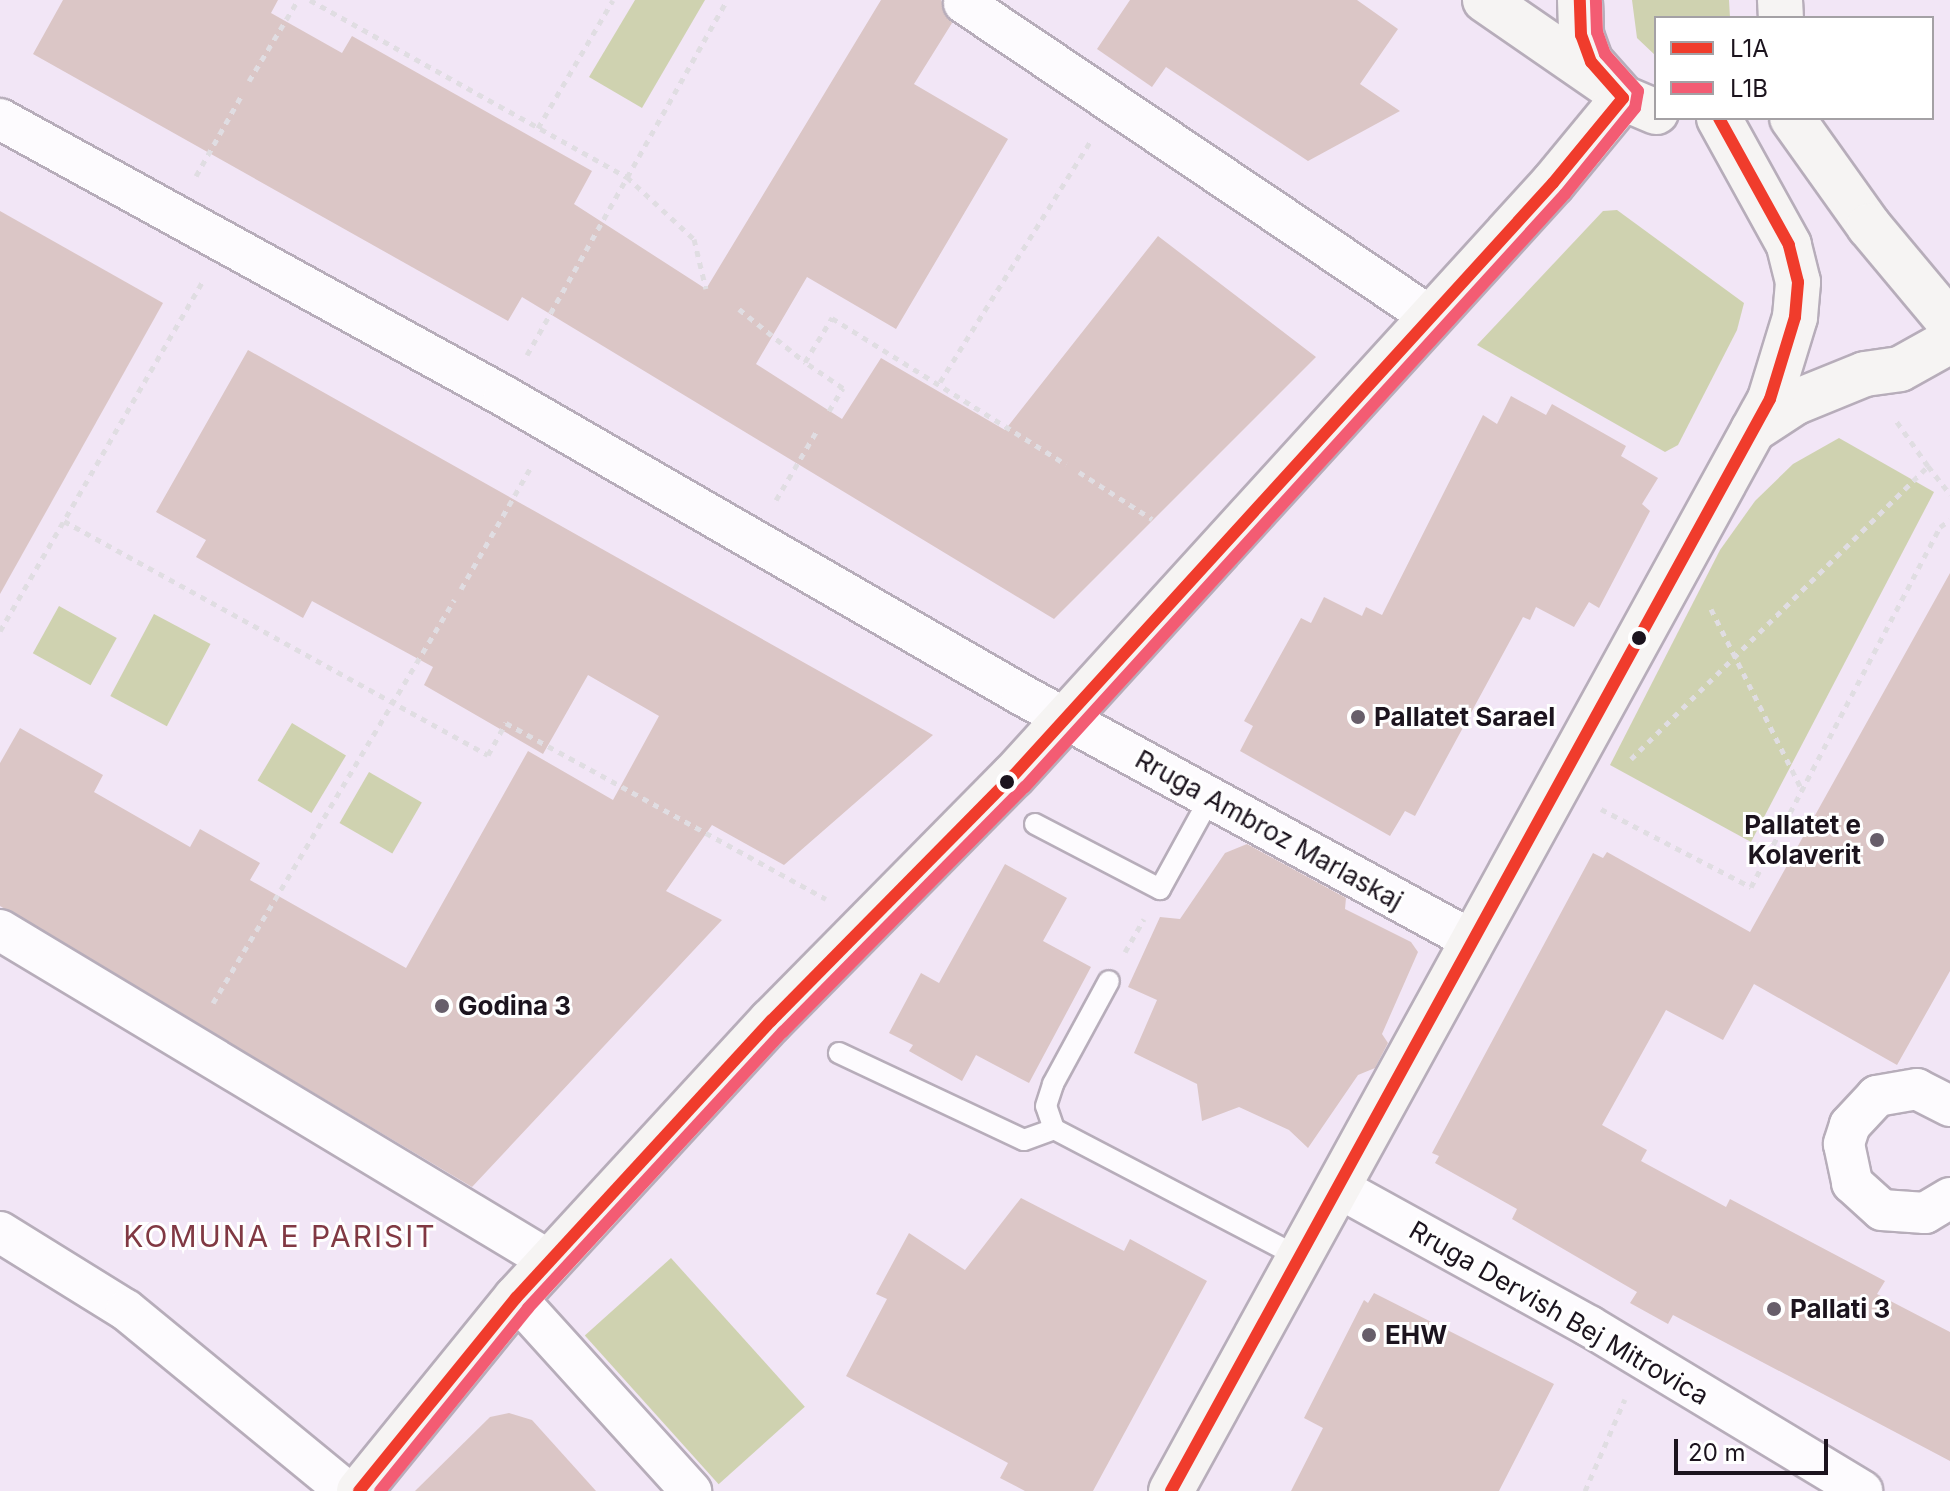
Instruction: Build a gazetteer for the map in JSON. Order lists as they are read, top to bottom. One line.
{"streets":{"street":["Rruga Ambroz Marlaskaj","Rruga Dervish Bej Mitrovica"]},"districts":["KOMUNA E PARISIT"],"places":["Pallatet Sarael","Pallatet e Kolaverit","Godina 3","Pallati 3","EHW"],"lines":["transit line L1A","transit line L1B"],"legend":["L1A","L1B"],"scale_bar":"20 m"}
